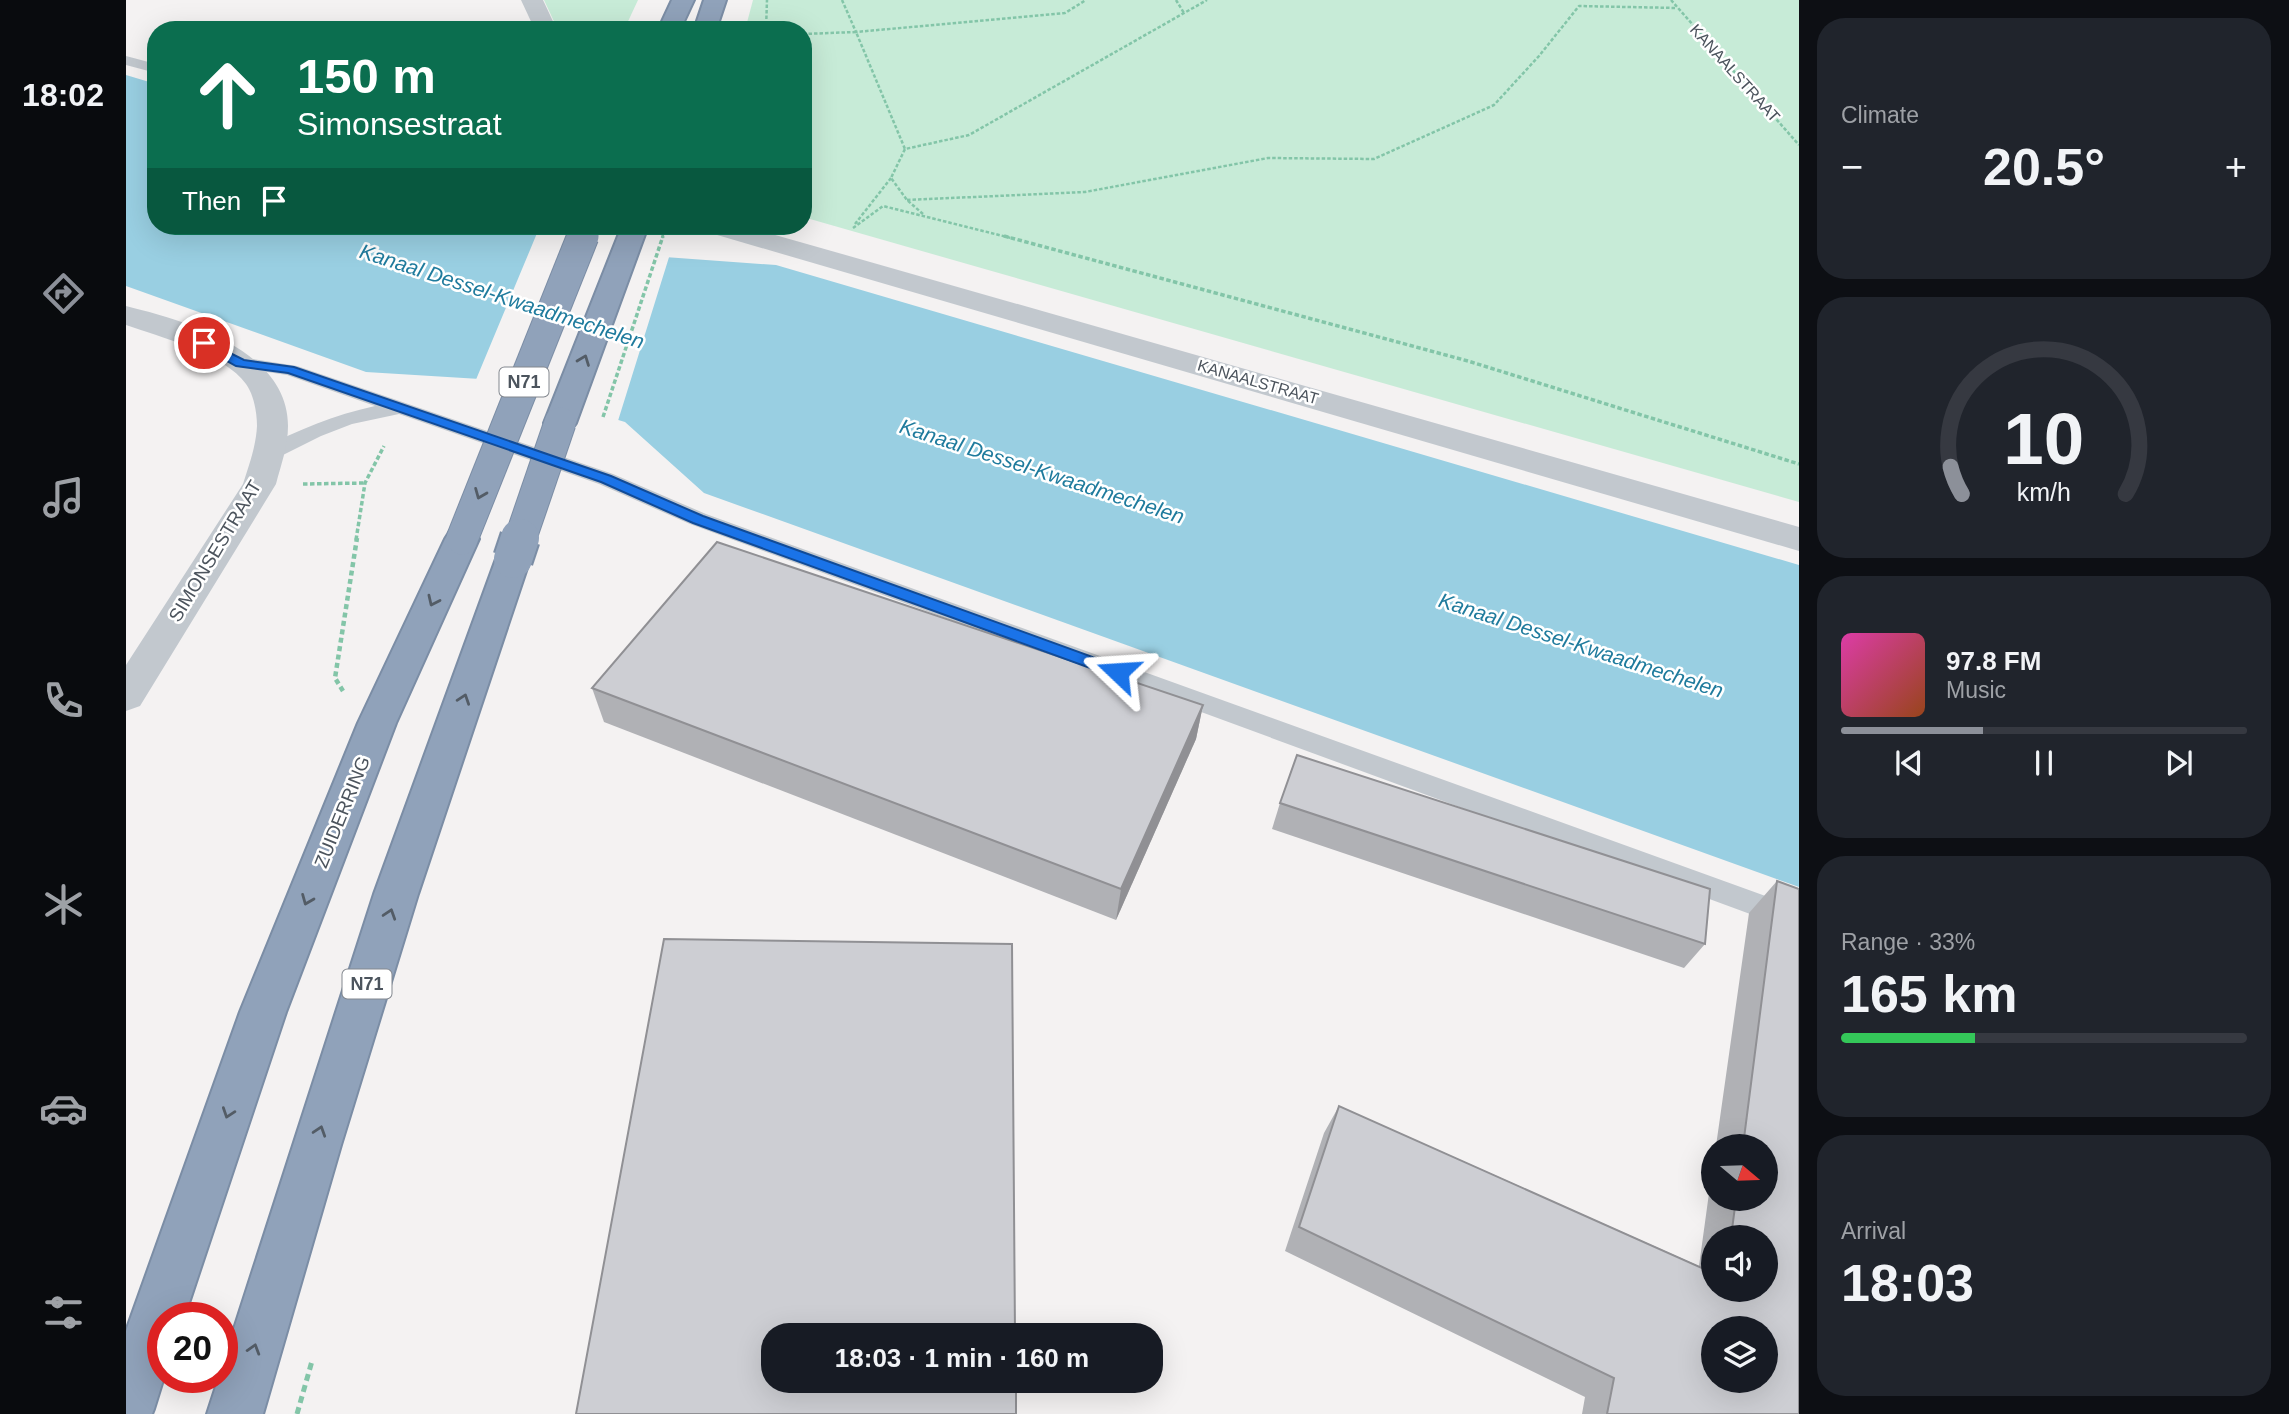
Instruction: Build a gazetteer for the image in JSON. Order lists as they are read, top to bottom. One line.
{"streets":{"highway":["N71","ZUIDERRING"],"street":["KANAALSTRAAT","SIMONSESTRAAT"]},"water":["Kanaal Dessel-Kwaadmechelen"],"north":"right","page":{"tabs":"18:02","tile":["Climate",["Range · 33%","165 km"],["Arrival","18:03"]],"turn":["150 m","Simonsestraat"],"heat":["−","20.5°","+"],"then":"Then","song":["97.8 FM","Music"],"limit":"20","trip":"18:03 · 1 min · 160 m","gauge":["10","km/h"]}}
